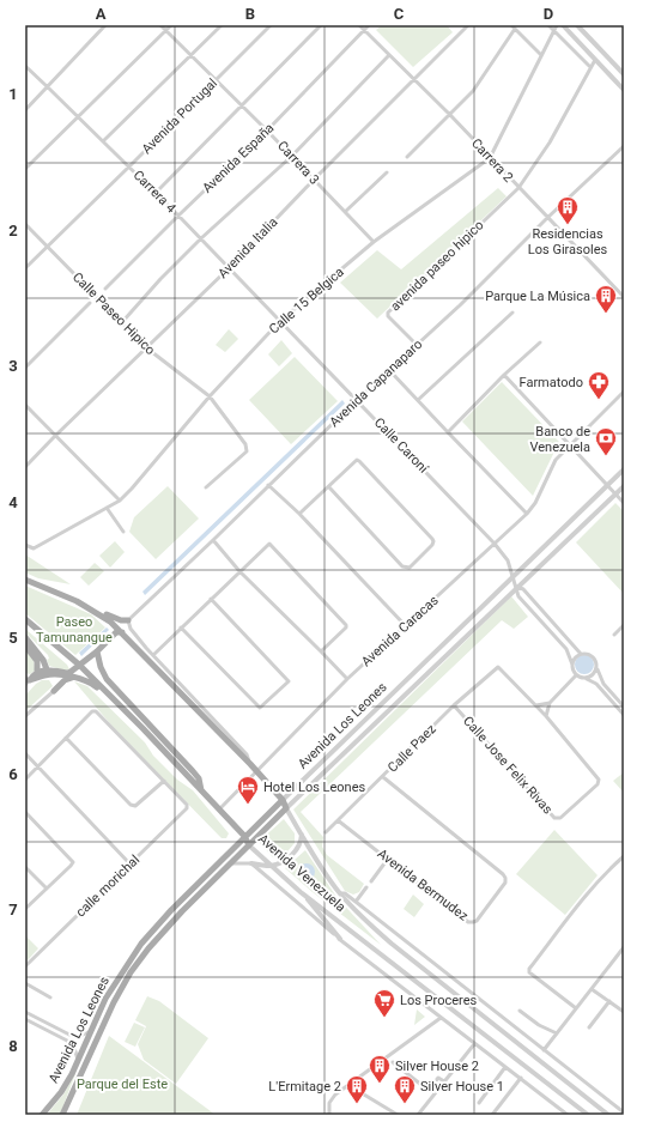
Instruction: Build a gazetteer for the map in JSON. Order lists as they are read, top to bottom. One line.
{"streets":{"main road":["Avenida Los Leones","Avenida Venezuela"],"street":["Avenida Portugal","Avenida España","Carrera 2","Carrera 3","Carrera 4","Avenida Italia","avenida paseo hipico","Calle 15 Belgica","Calle Paseo Hipico","Avenida Capanaparo","Calle Caroní","Avenida Caracas","Calle Paez","Calle Jose Felix Rivas","Avenida Bermudez","calle morichal"]},"crossings":[["Avenida Portugal","Carrera 3"],["Avenida Portugal","Carrera 4"],["Avenida Portugal","Calle Paseo Hipico"],["Avenida España","Carrera 2"],["Avenida España","Carrera 3"],["Avenida España","Carrera 4"],["Carrera 2","Avenida Italia"],["Carrera 2","avenida paseo hipico"],["Carrera 2","Calle 15 Belgica"],["Carrera 2","Avenida Capanaparo"],["Carrera 3","Avenida Italia"],["Carrera 3","Calle 15 Belgica"],["Carrera 4","Avenida Italia"],["Carrera 4","Calle 15 Belgica"],["Carrera 4","Calle Caroní"],["Avenida Italia","Calle Paseo Hipico"],["avenida paseo hipico","Avenida Capanaparo"],["Calle 15 Belgica","Calle Paseo Hipico"],["Calle 15 Belgica","Calle Caroní"],["Avenida Capanaparo","Calle Caroní"],["Calle Caroní","Avenida Caracas"],["Calle Caroní","Avenida Los Leones"],["Avenida Caracas","Avenida Venezuela"],["Avenida Los Leones","Avenida Venezuela"],["Calle Paez","Calle Jose Felix Rivas"],["Calle Paez","Avenida Bermudez"]],"parks":["Paseo Tamunangue","Parque del Este"],"places":{"building":["Residencias Los Girasoles","Parque La Música","Silver House 2","L'Ermitage 2","Silver House 1"],"pharmacy":["Farmatodo"],"bank":["Banco de Venezuela"],"hotel":["Hotel Los Leones"],"supermarket":["Los Proceres"]},"grid":{"columns":["A","B","C","D"],"rows":["1","2","3","4","5","6","7","8"]}}
